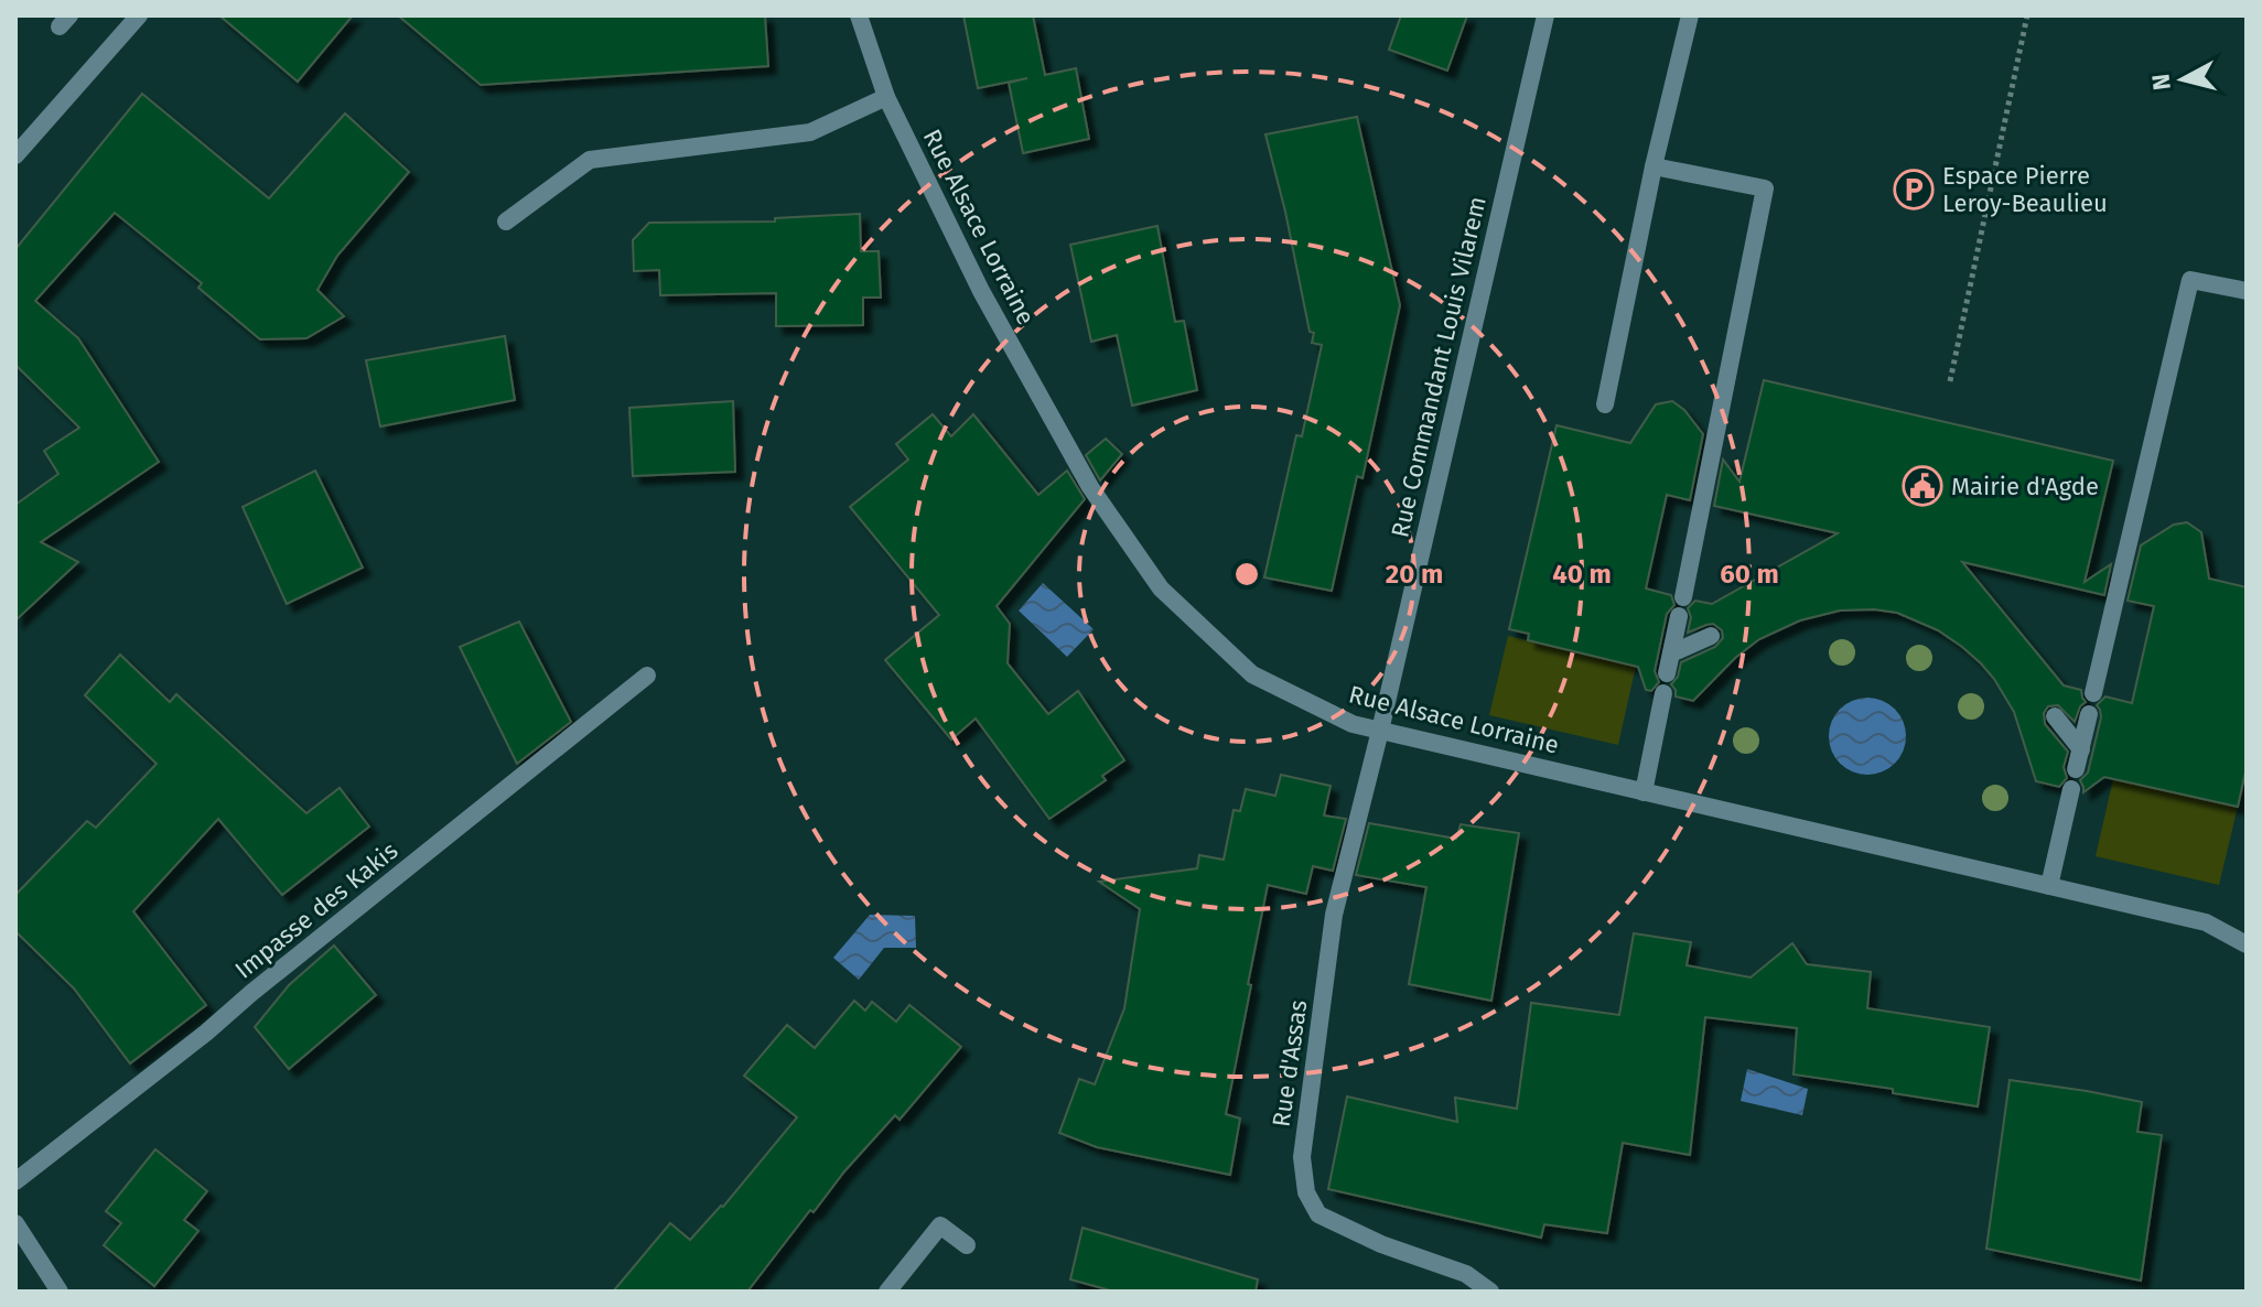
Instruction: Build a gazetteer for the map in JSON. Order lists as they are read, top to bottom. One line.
{"streets":{"street":["Rue Alsace Lorraine","Rue Commandant Louis Vilarem","Impasse des Kakis","Rue d'Assas"]},"crossings":[["Rue Alsace Lorraine","Rue Commandant Louis Vilarem"],["Rue Alsace Lorraine","Rue d'Assas"],["Rue Commandant Louis Vilarem","Rue d'Assas"]],"places":{"parking":["Espace Pierre Leroy-Beaulieu"],"public building":["Mairie d'Agde"]},"north":"left","rings":["20 m","40 m","60 m"]}
